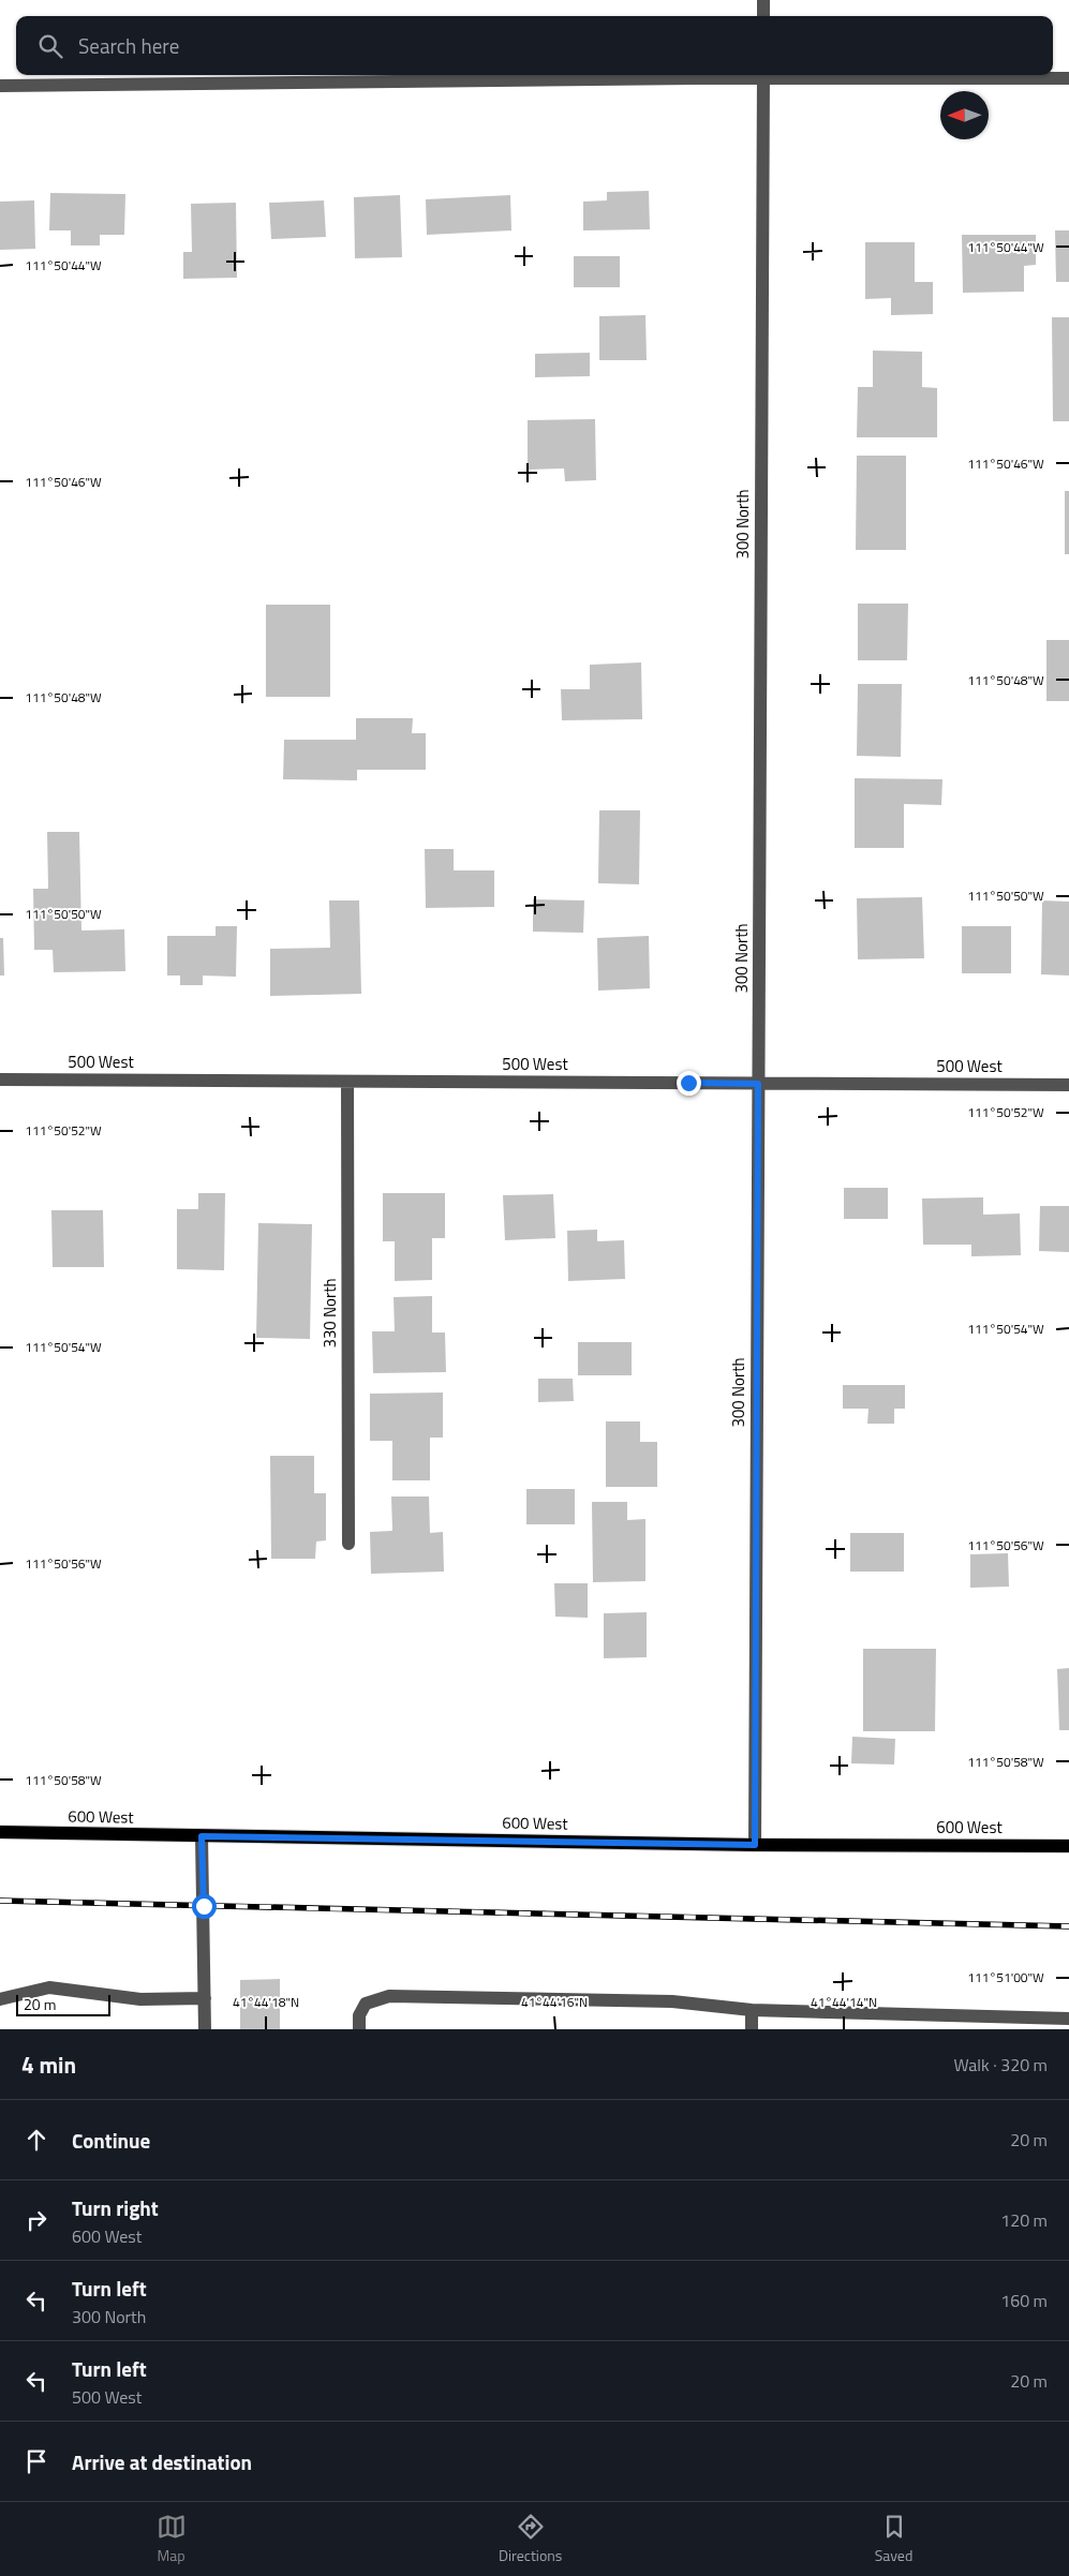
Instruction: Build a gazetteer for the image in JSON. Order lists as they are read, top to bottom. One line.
{"streets":{"main road":["600 West"],"street":["300 North","500 West","330 North"]},"crossings":[["300 North","500 West"],["300 North","600 West"],["500 West","330 North"]],"scale_bar":"20 m","north":"left","page":{"search":"Search here","scale":"20 m","heading":["4 min","Walk · 320 m"],"list":[["Continue","20 m"],["Turn right","600 West","120 m"],["Turn left","300 North","160 m"],["Turn left","500 West","20 m"],"Arrive at destination"],"nav":["Map","Directions","Saved"]},"coordinates":["111°50'44\"W","111°50'46\"W","111°50'48\"W","111°50'50\"W","111°50'52\"W","111°50'54\"W","111°50'56\"W","111°50'58\"W","111°51'00\"W","41°44'18\"N","41°44'16\"N","41°44'14\"N"]}
